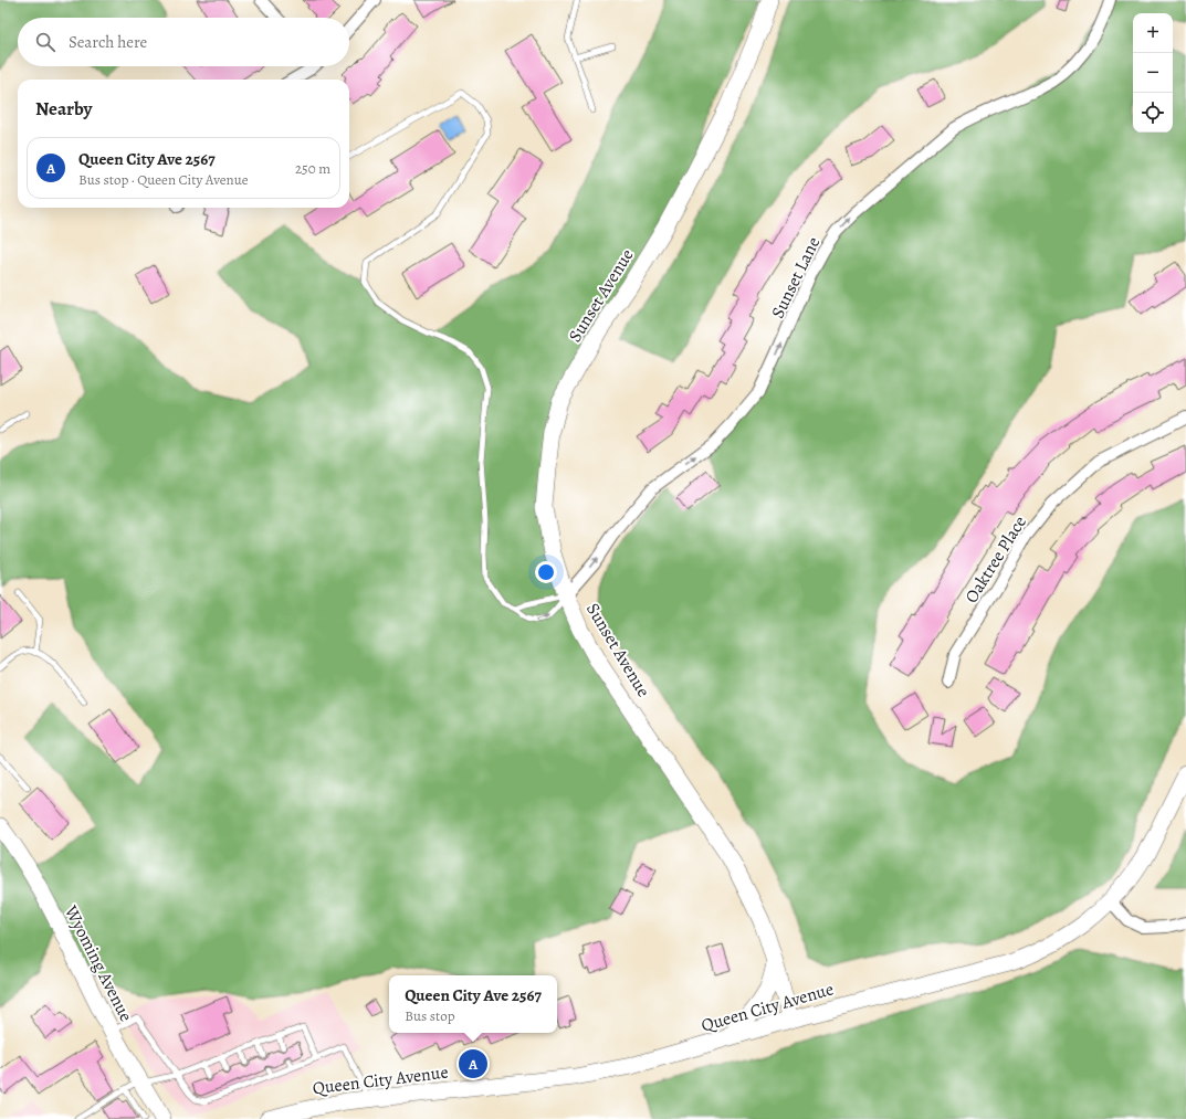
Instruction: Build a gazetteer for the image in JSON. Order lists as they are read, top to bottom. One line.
{"streets":{"street":["Sunset Lane","Sunset Avenue","Oaktree Place","Wyoming Avenue","Queen City Avenue"]},"crossings":[["Sunset Lane","Sunset Avenue"],["Sunset Avenue","Queen City Avenue"]],"one_way":["Sunset Lane"],"page":{"map_buttons":["+","−"],"search":"Search here","heading":"Nearby","list":[{"mark":"A","name":"Queen City Ave 2567","note":"Bus stop · Queen City Avenue","value":"250 m"}],"popup":["Queen City Ave 2567","Bus stop"],"pins":"A"}}
